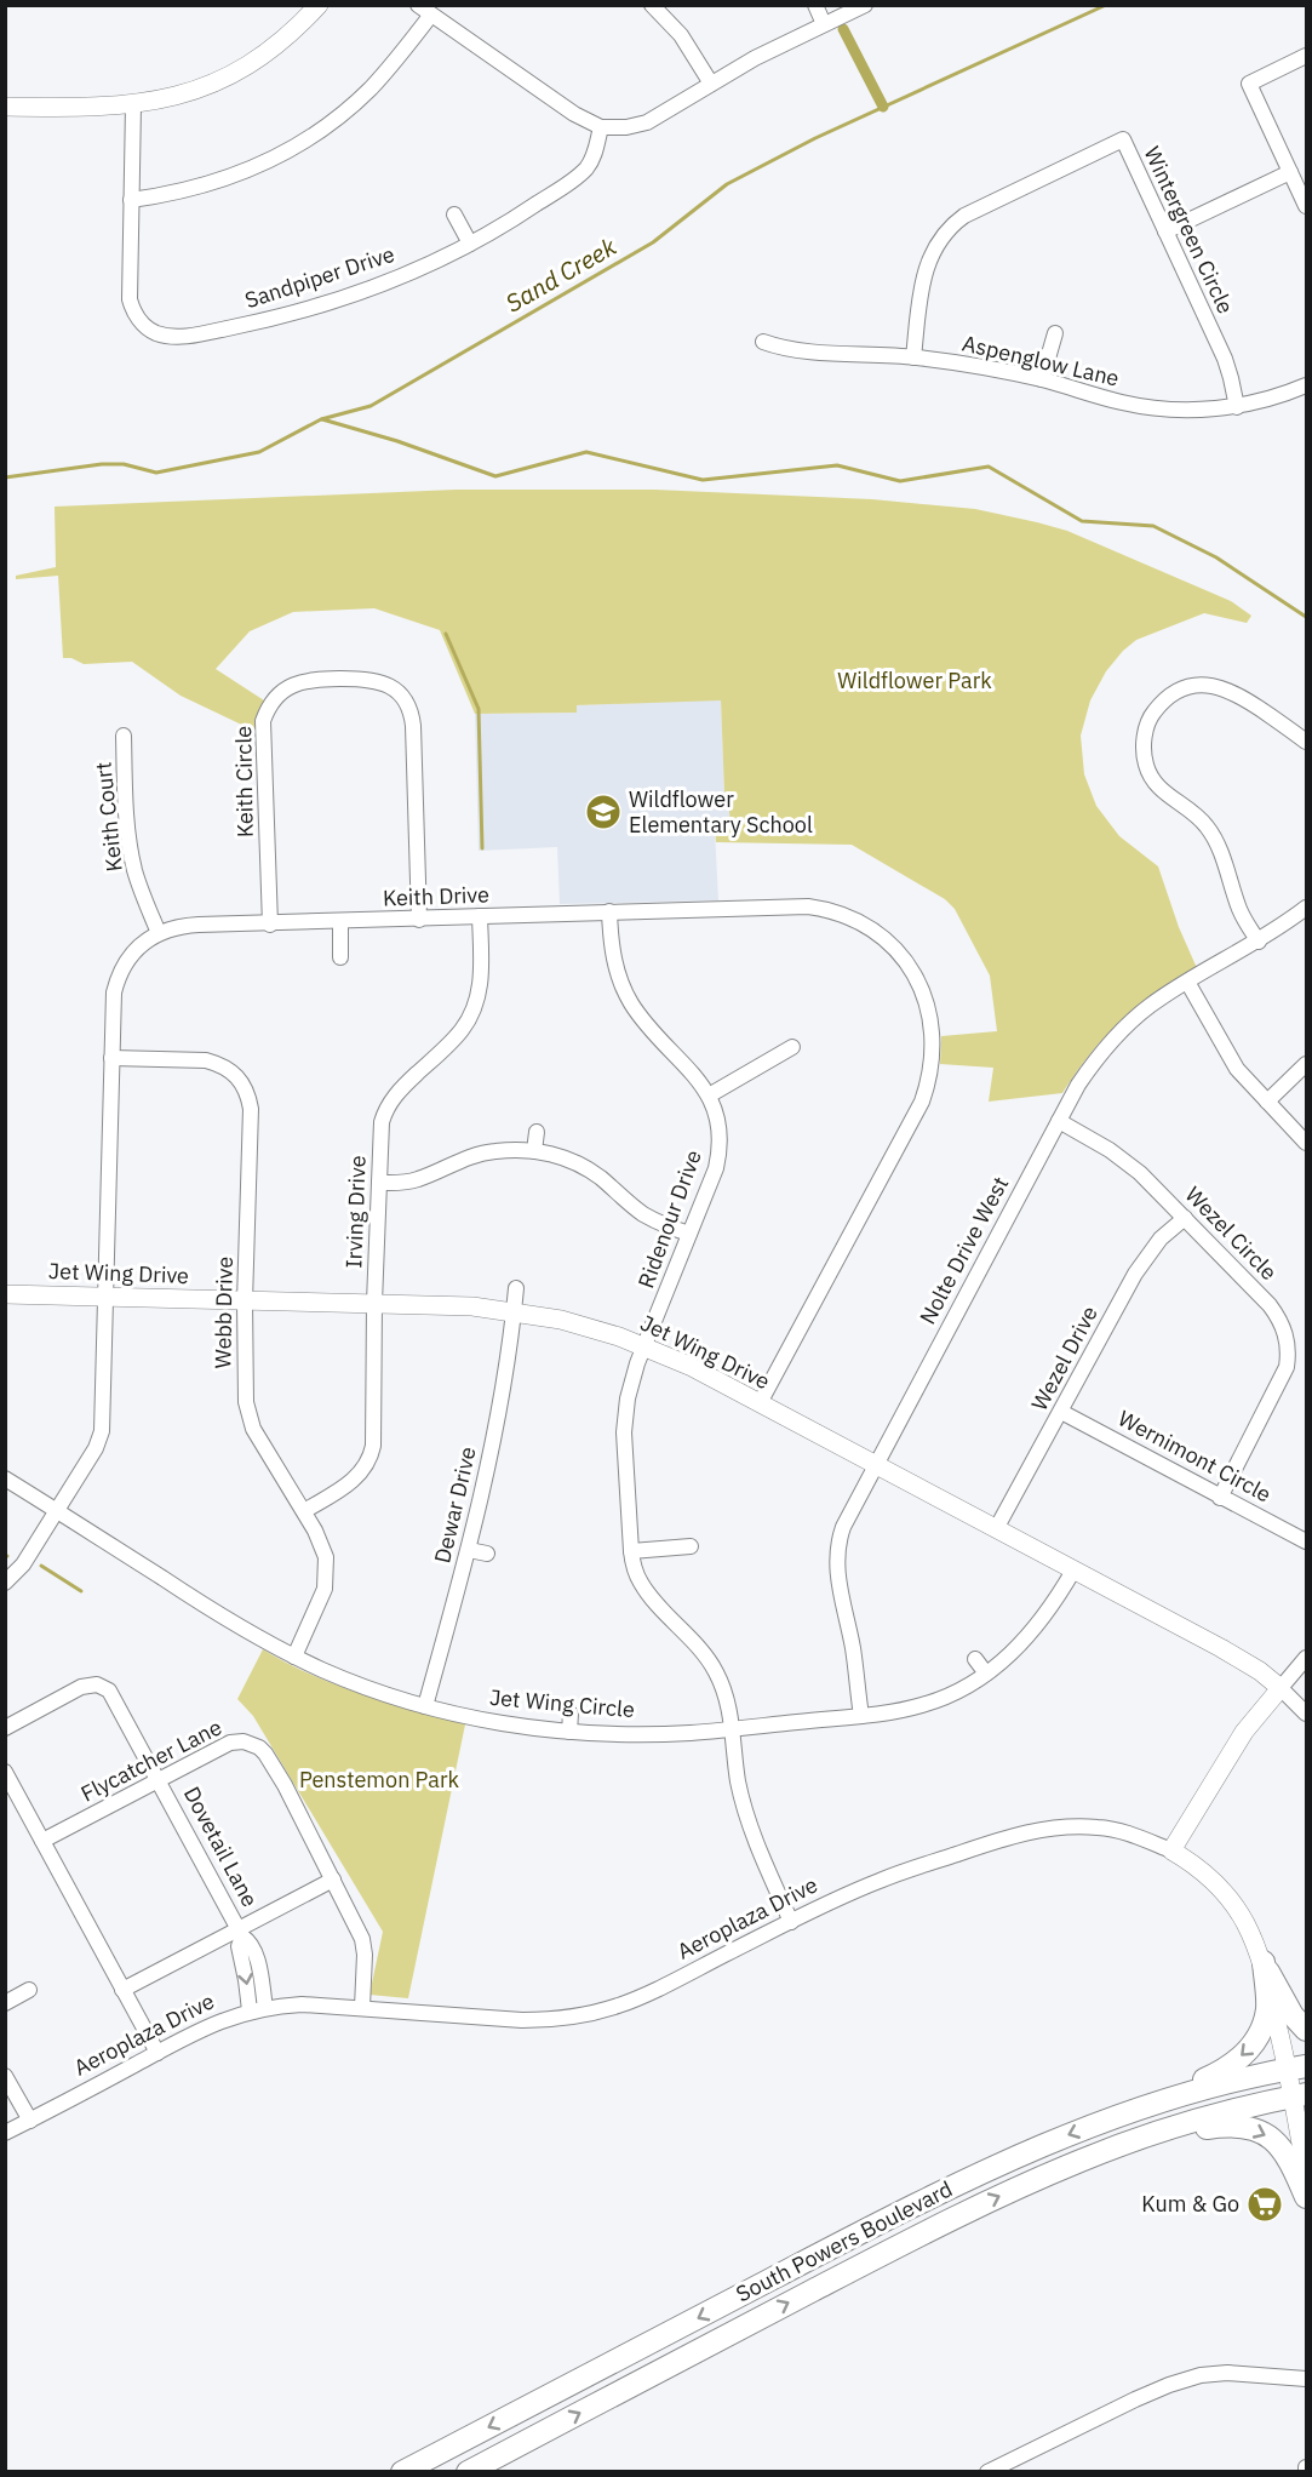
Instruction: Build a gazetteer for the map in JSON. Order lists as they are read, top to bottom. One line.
{"streets":{"highway":["South Powers Boulevard"],"main road":["Jet Wing Drive","Aeroplaza Drive"],"street":["Wintergreen Circle","Sandpiper Drive","Aspenglow Lane","Keith Circle","Keith Court","Keith Drive","Irving Drive","Ridenour Drive","Wezel Circle","Nolte Drive West","Webb Drive","Wezel Drive","Wernimont Circle","Dewar Drive","Jet Wing Circle","Flycatcher Lane","Dovetail Lane"]},"crossings":[["Wintergreen Circle","Aspenglow Lane"],["Keith Circle","Keith Drive"],["Keith Court","Keith Drive"],["Keith Drive","Irving Drive"],["Keith Drive","Ridenour Drive"],["Keith Drive","Jet Wing Drive"],["Keith Drive","Webb Drive"],["Keith Drive","Jet Wing Circle"],["Irving Drive","Jet Wing Drive"],["Irving Drive","Webb Drive"],["Ridenour Drive","Jet Wing Drive"],["Ridenour Drive","Jet Wing Circle"],["Ridenour Drive","Aeroplaza Drive"],["Wezel Circle","Nolte Drive West"],["Wezel Circle","Wezel Drive"],["Wezel Circle","Wernimont Circle"],["Nolte Drive West","Jet Wing Drive"],["Nolte Drive West","Jet Wing Circle"],["Jet Wing Drive","Webb Drive"],["Jet Wing Drive","Wezel Drive"],["Jet Wing Drive","Dewar Drive"],["Jet Wing Drive","Jet Wing Circle"],["Webb Drive","Jet Wing Circle"],["Wezel Drive","Wernimont Circle"],["Dewar Drive","Jet Wing Circle"],["Flycatcher Lane","Dovetail Lane"],["Flycatcher Lane","Aeroplaza Drive"],["Dovetail Lane","Aeroplaza Drive"],["Aeroplaza Drive","South Powers Boulevard"]],"water":["Sand Creek"],"parks":["Wildflower Park","Penstemon Park"],"places":{"school or university":["Wildflower Elementary School"],"supermarket":["Kum & Go"]}}
